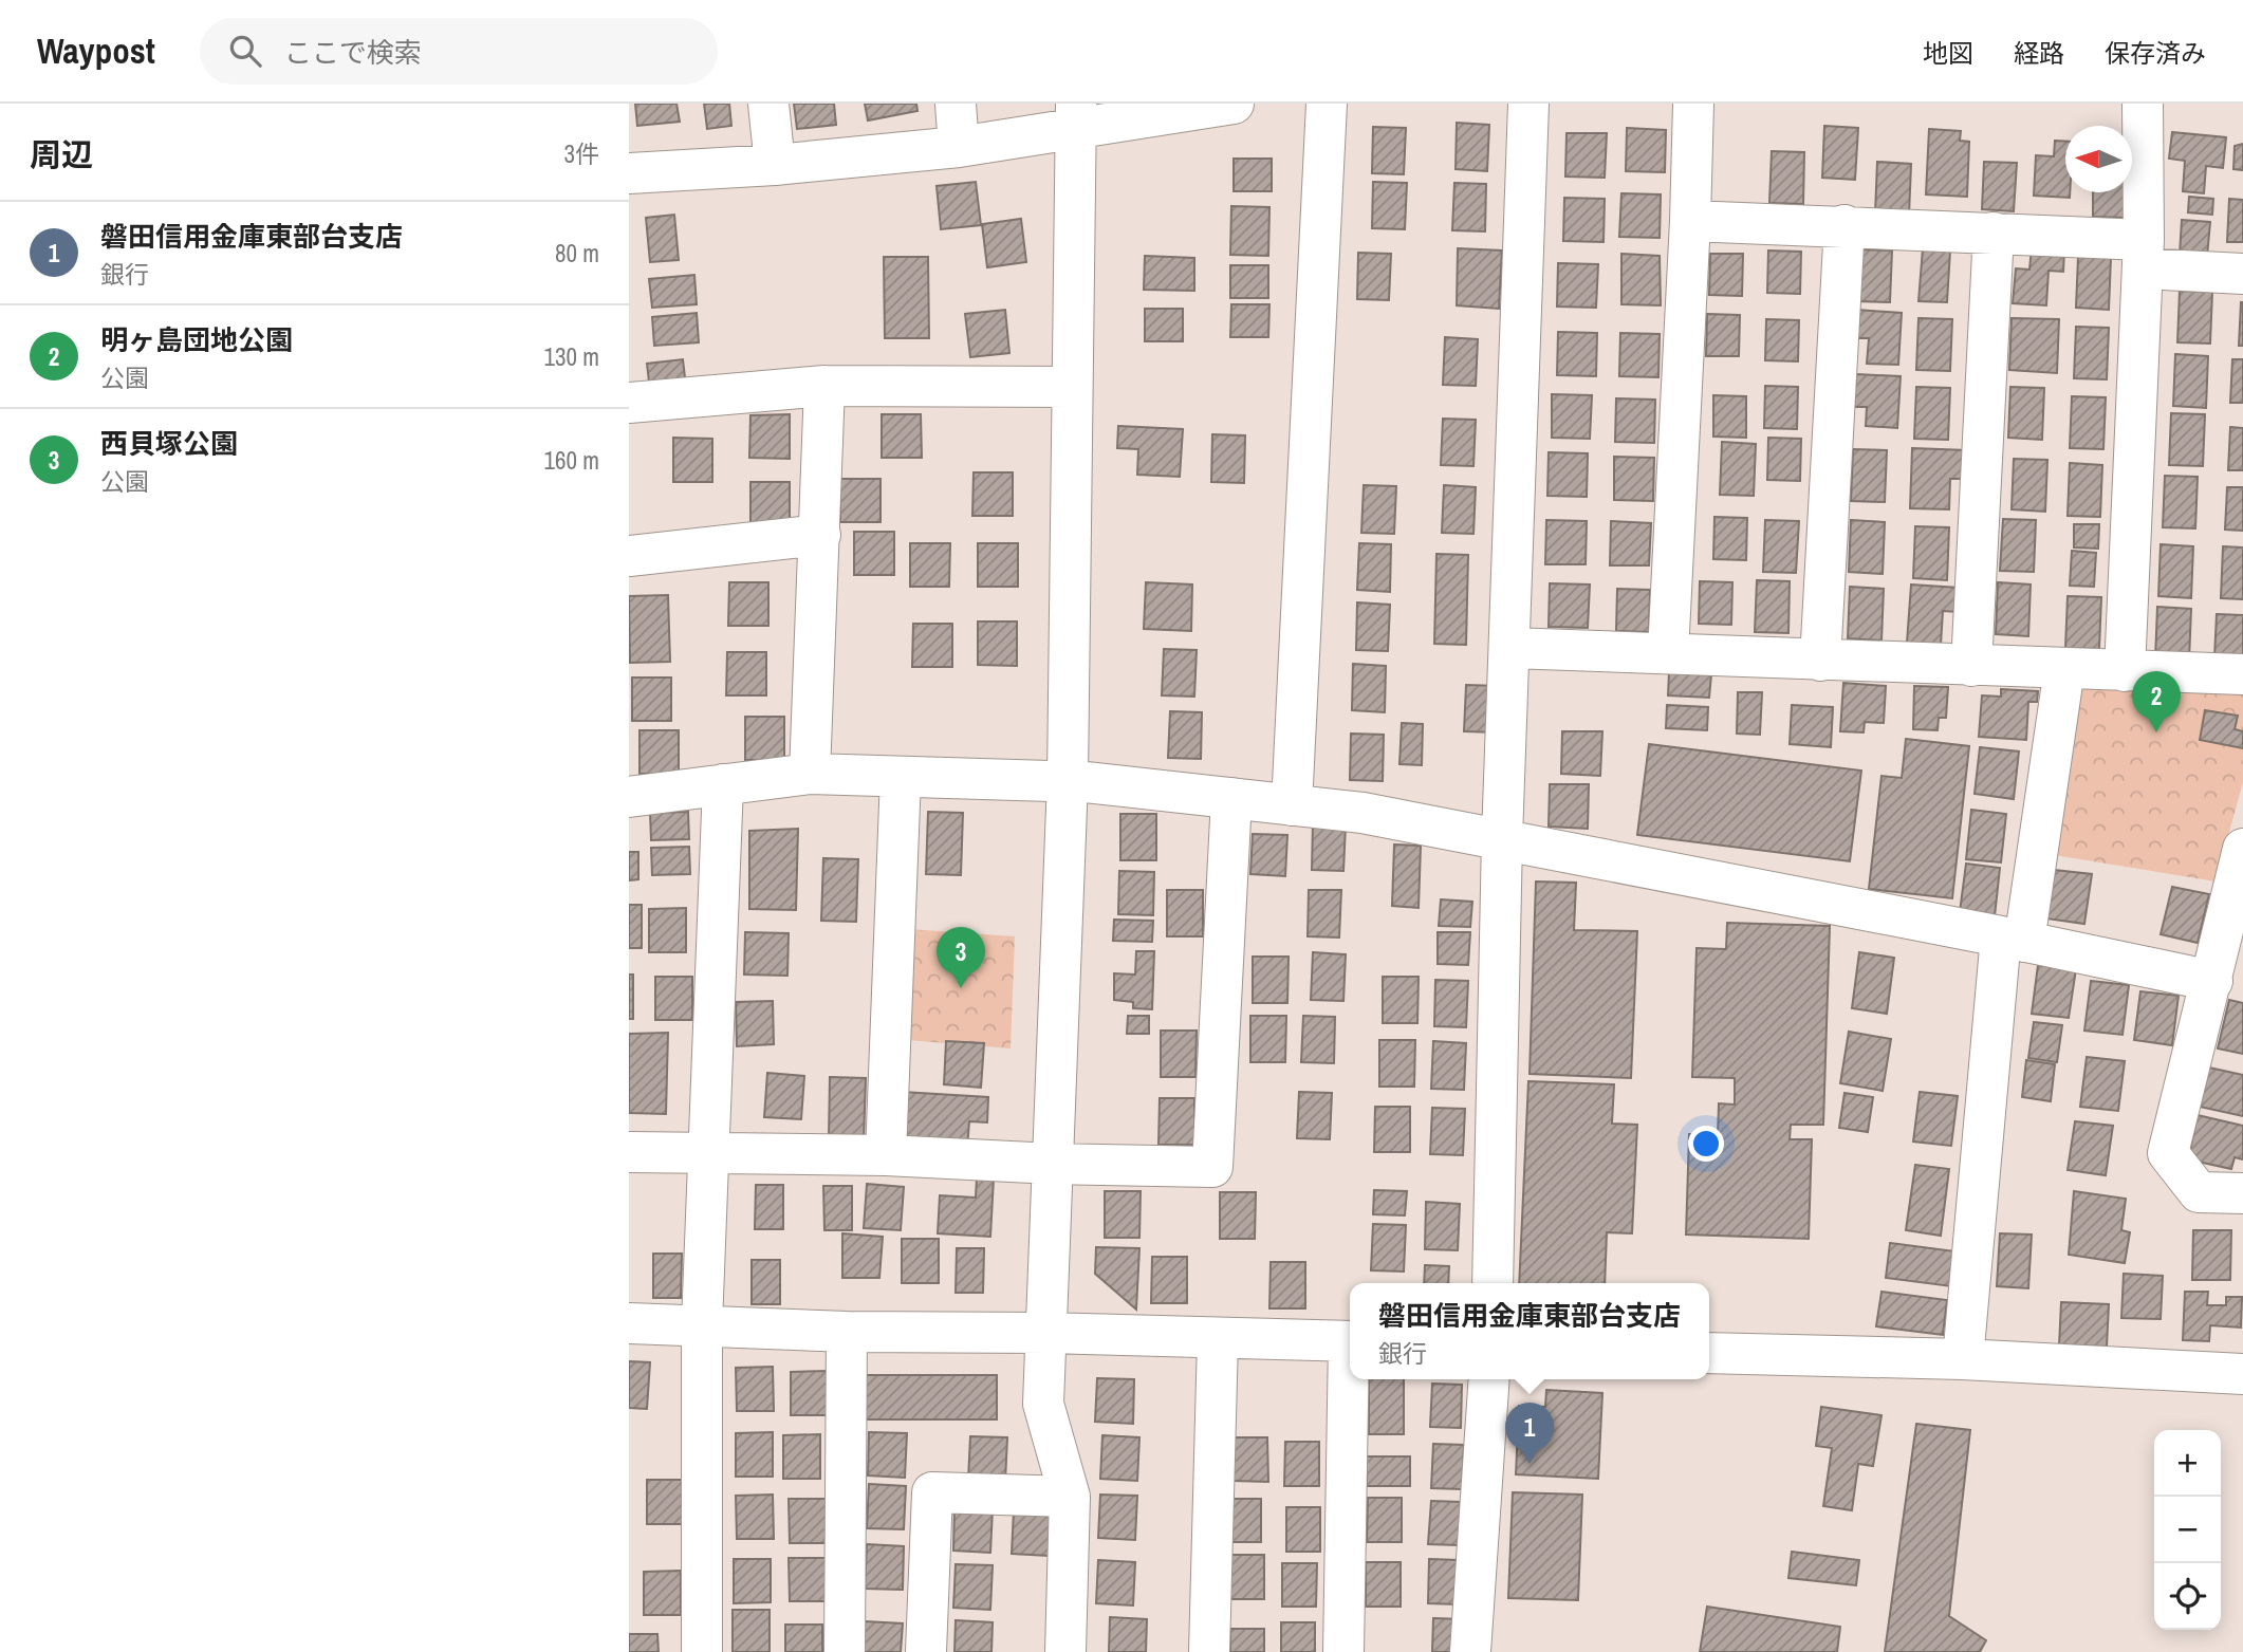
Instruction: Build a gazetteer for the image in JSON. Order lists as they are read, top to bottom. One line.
{"north":"left","page":{"header":"Waypost","search":"ここで検索","nav":["地図","経路","保存済み"],"heading":["周辺","3件"],"list":[{"mark":"1","name":"磐田信用金庫東部台支店","note":"銀行","value":"80 m"},{"mark":"2","name":"明ヶ島団地公園","note":"公園","value":"130 m"},{"mark":"3","name":"西貝塚公園","note":"公園","value":"160 m"}],"pins":["2","3","1"],"popup":["磐田信用金庫東部台支店","銀行"],"map_buttons":["+","−"]}}
